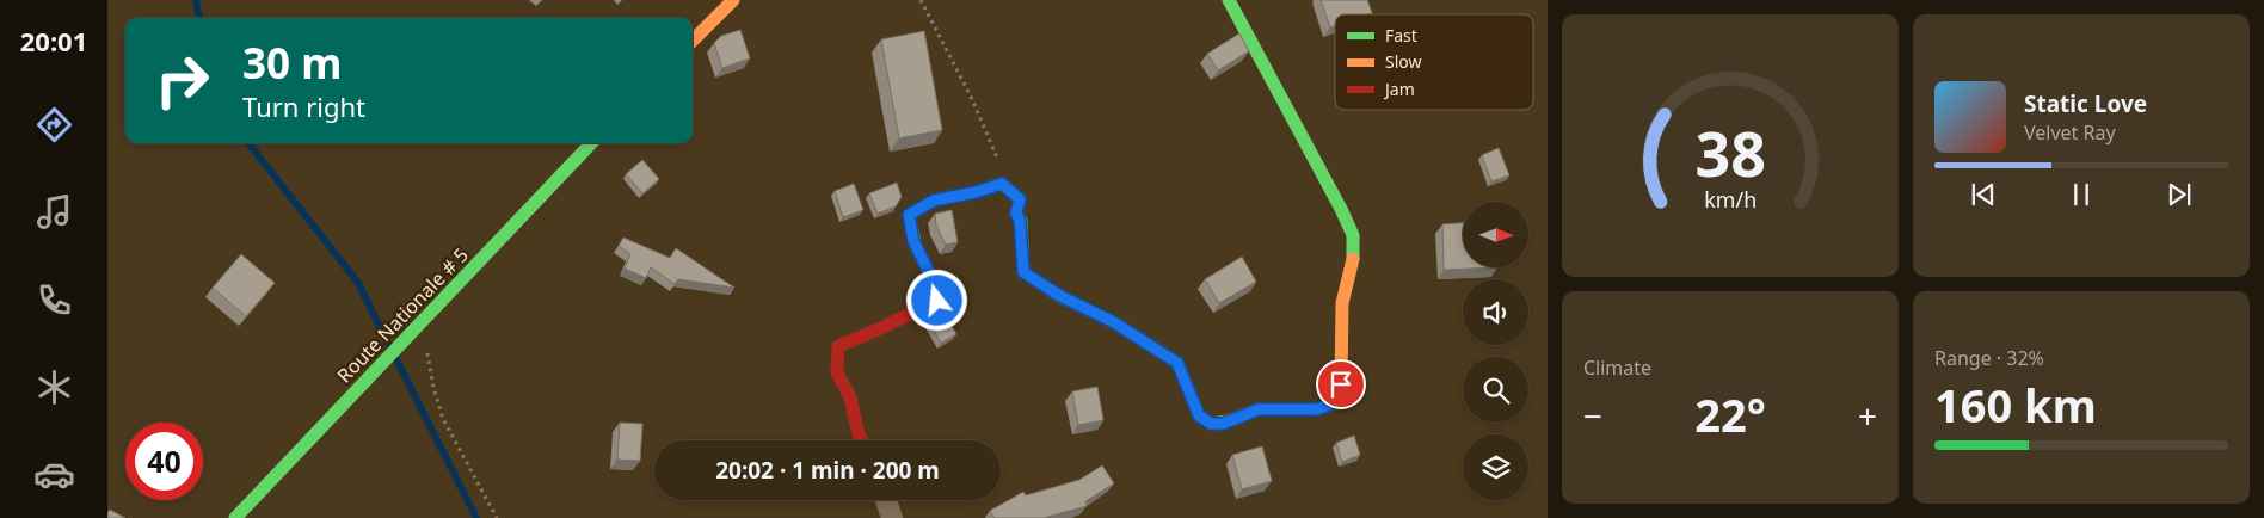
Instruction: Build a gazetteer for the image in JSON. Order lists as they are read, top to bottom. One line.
{"streets":{"street":["Route Nationale # 5"]},"legend":["Fast","Slow","Jam"],"north":"right","page":{"tabs":"20:01","turn":["30 m","Turn right"],"song":["Static Love","Velvet Ray"],"tile":["Climate",["Range · 32%","160 km"]],"heat":["−","22°","+"],"limit":"40","trip":"20:02 · 1 min · 200 m","gauge":["38","km/h"]}}
